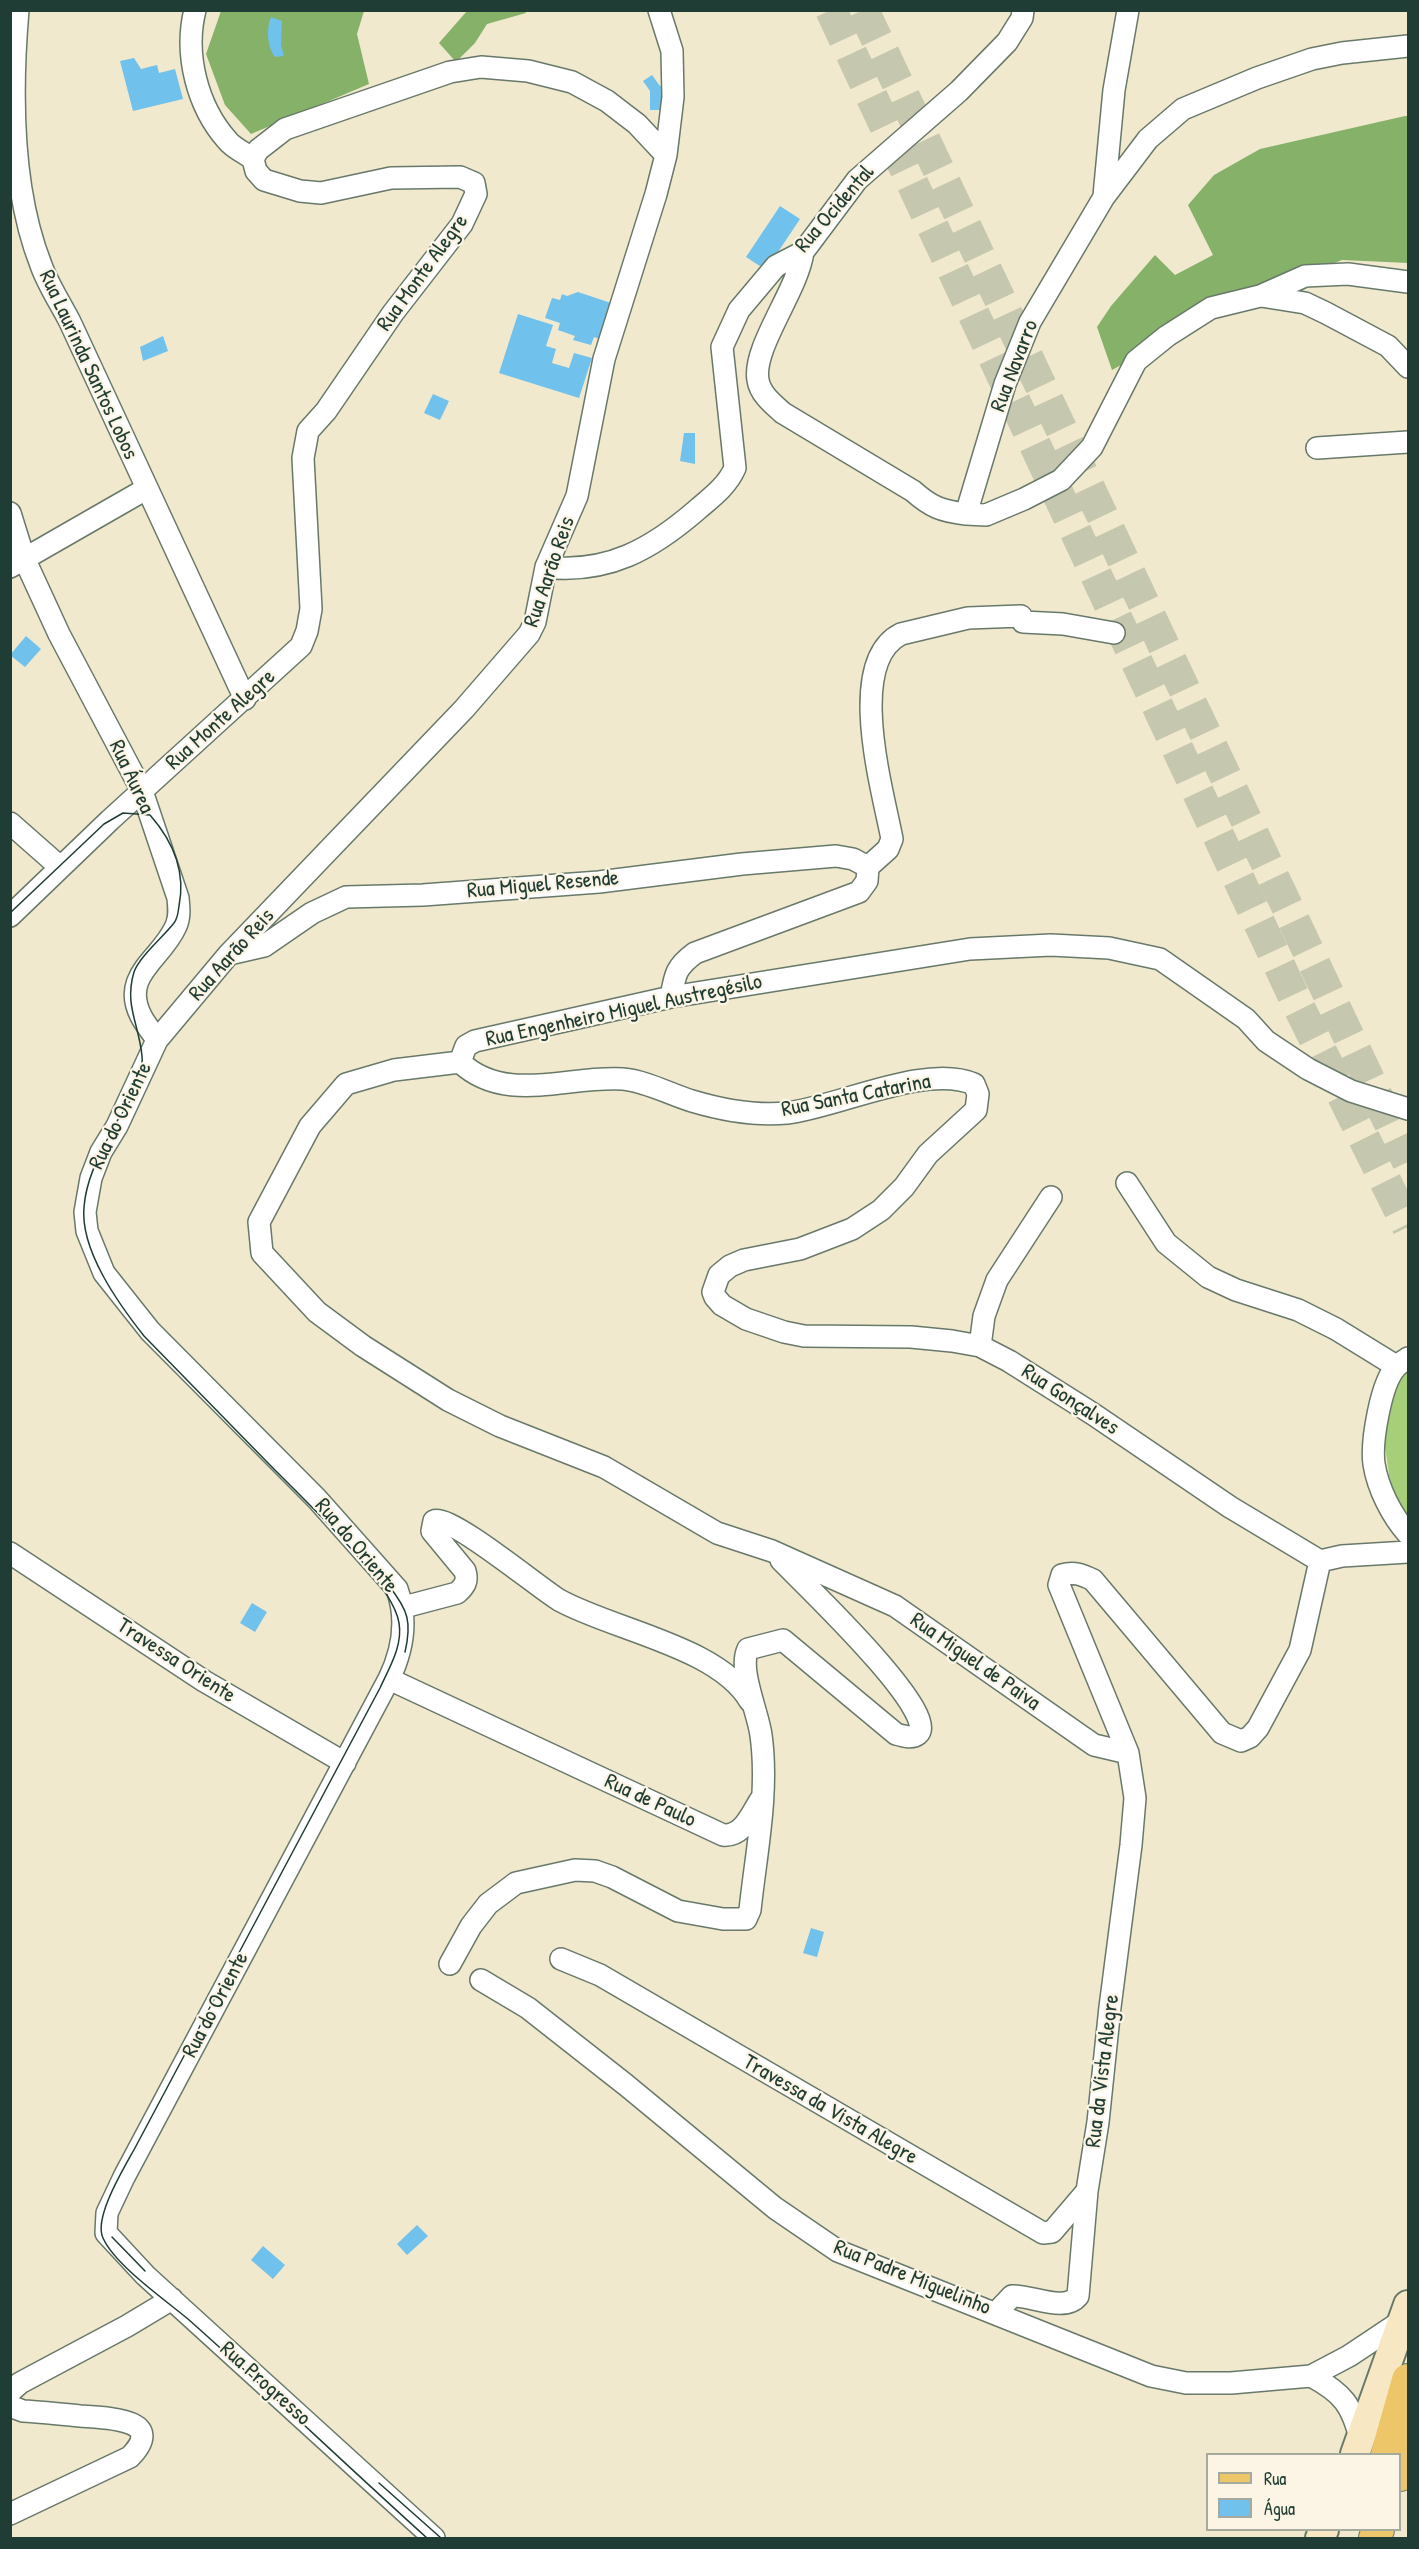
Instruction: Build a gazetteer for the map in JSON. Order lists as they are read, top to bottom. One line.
{"streets":{"street":["Rua Ocidental","Rua Monte Alegre","Rua Laurinda Santos Lobos","Rua Navarro","Rua Aarão Reis","Rua Áurea","Rua Miguel Resende","Rua Engenheiro Miguel Austregésilo","Rua Santa Catarina","Rua do Oriente","Rua Gonçalves","Travessa Oriente","Rua Miguel de Paiva","Rua de Paulo","Rua da Vista Alegre","Travessa da Vista Alegre","Rua Padre Miguelinho","Rua Progresso"]},"crossings":[["Rua Ocidental","Rua Aarão Reis"],["Rua Monte Alegre","Rua Laurinda Santos Lobos"],["Rua Monte Alegre","Rua Áurea"],["Rua Aarão Reis","Rua Áurea"],["Rua Aarão Reis","Rua Miguel Resende"],["Rua Aarão Reis","Rua do Oriente"],["Rua Áurea","Rua do Oriente"],["Rua Engenheiro Miguel Austregésilo","Rua Santa Catarina"],["Rua Engenheiro Miguel Austregésilo","Rua Miguel de Paiva"],["Rua Santa Catarina","Rua Gonçalves"],["Rua do Oriente","Travessa Oriente"],["Rua do Oriente","Rua de Paulo"],["Rua do Oriente","Rua Progresso"],["Rua Miguel de Paiva","Rua da Vista Alegre"],["Rua da Vista Alegre","Travessa da Vista Alegre"],["Rua da Vista Alegre","Rua Padre Miguelinho"]],"legend":["Rua","Água"]}
